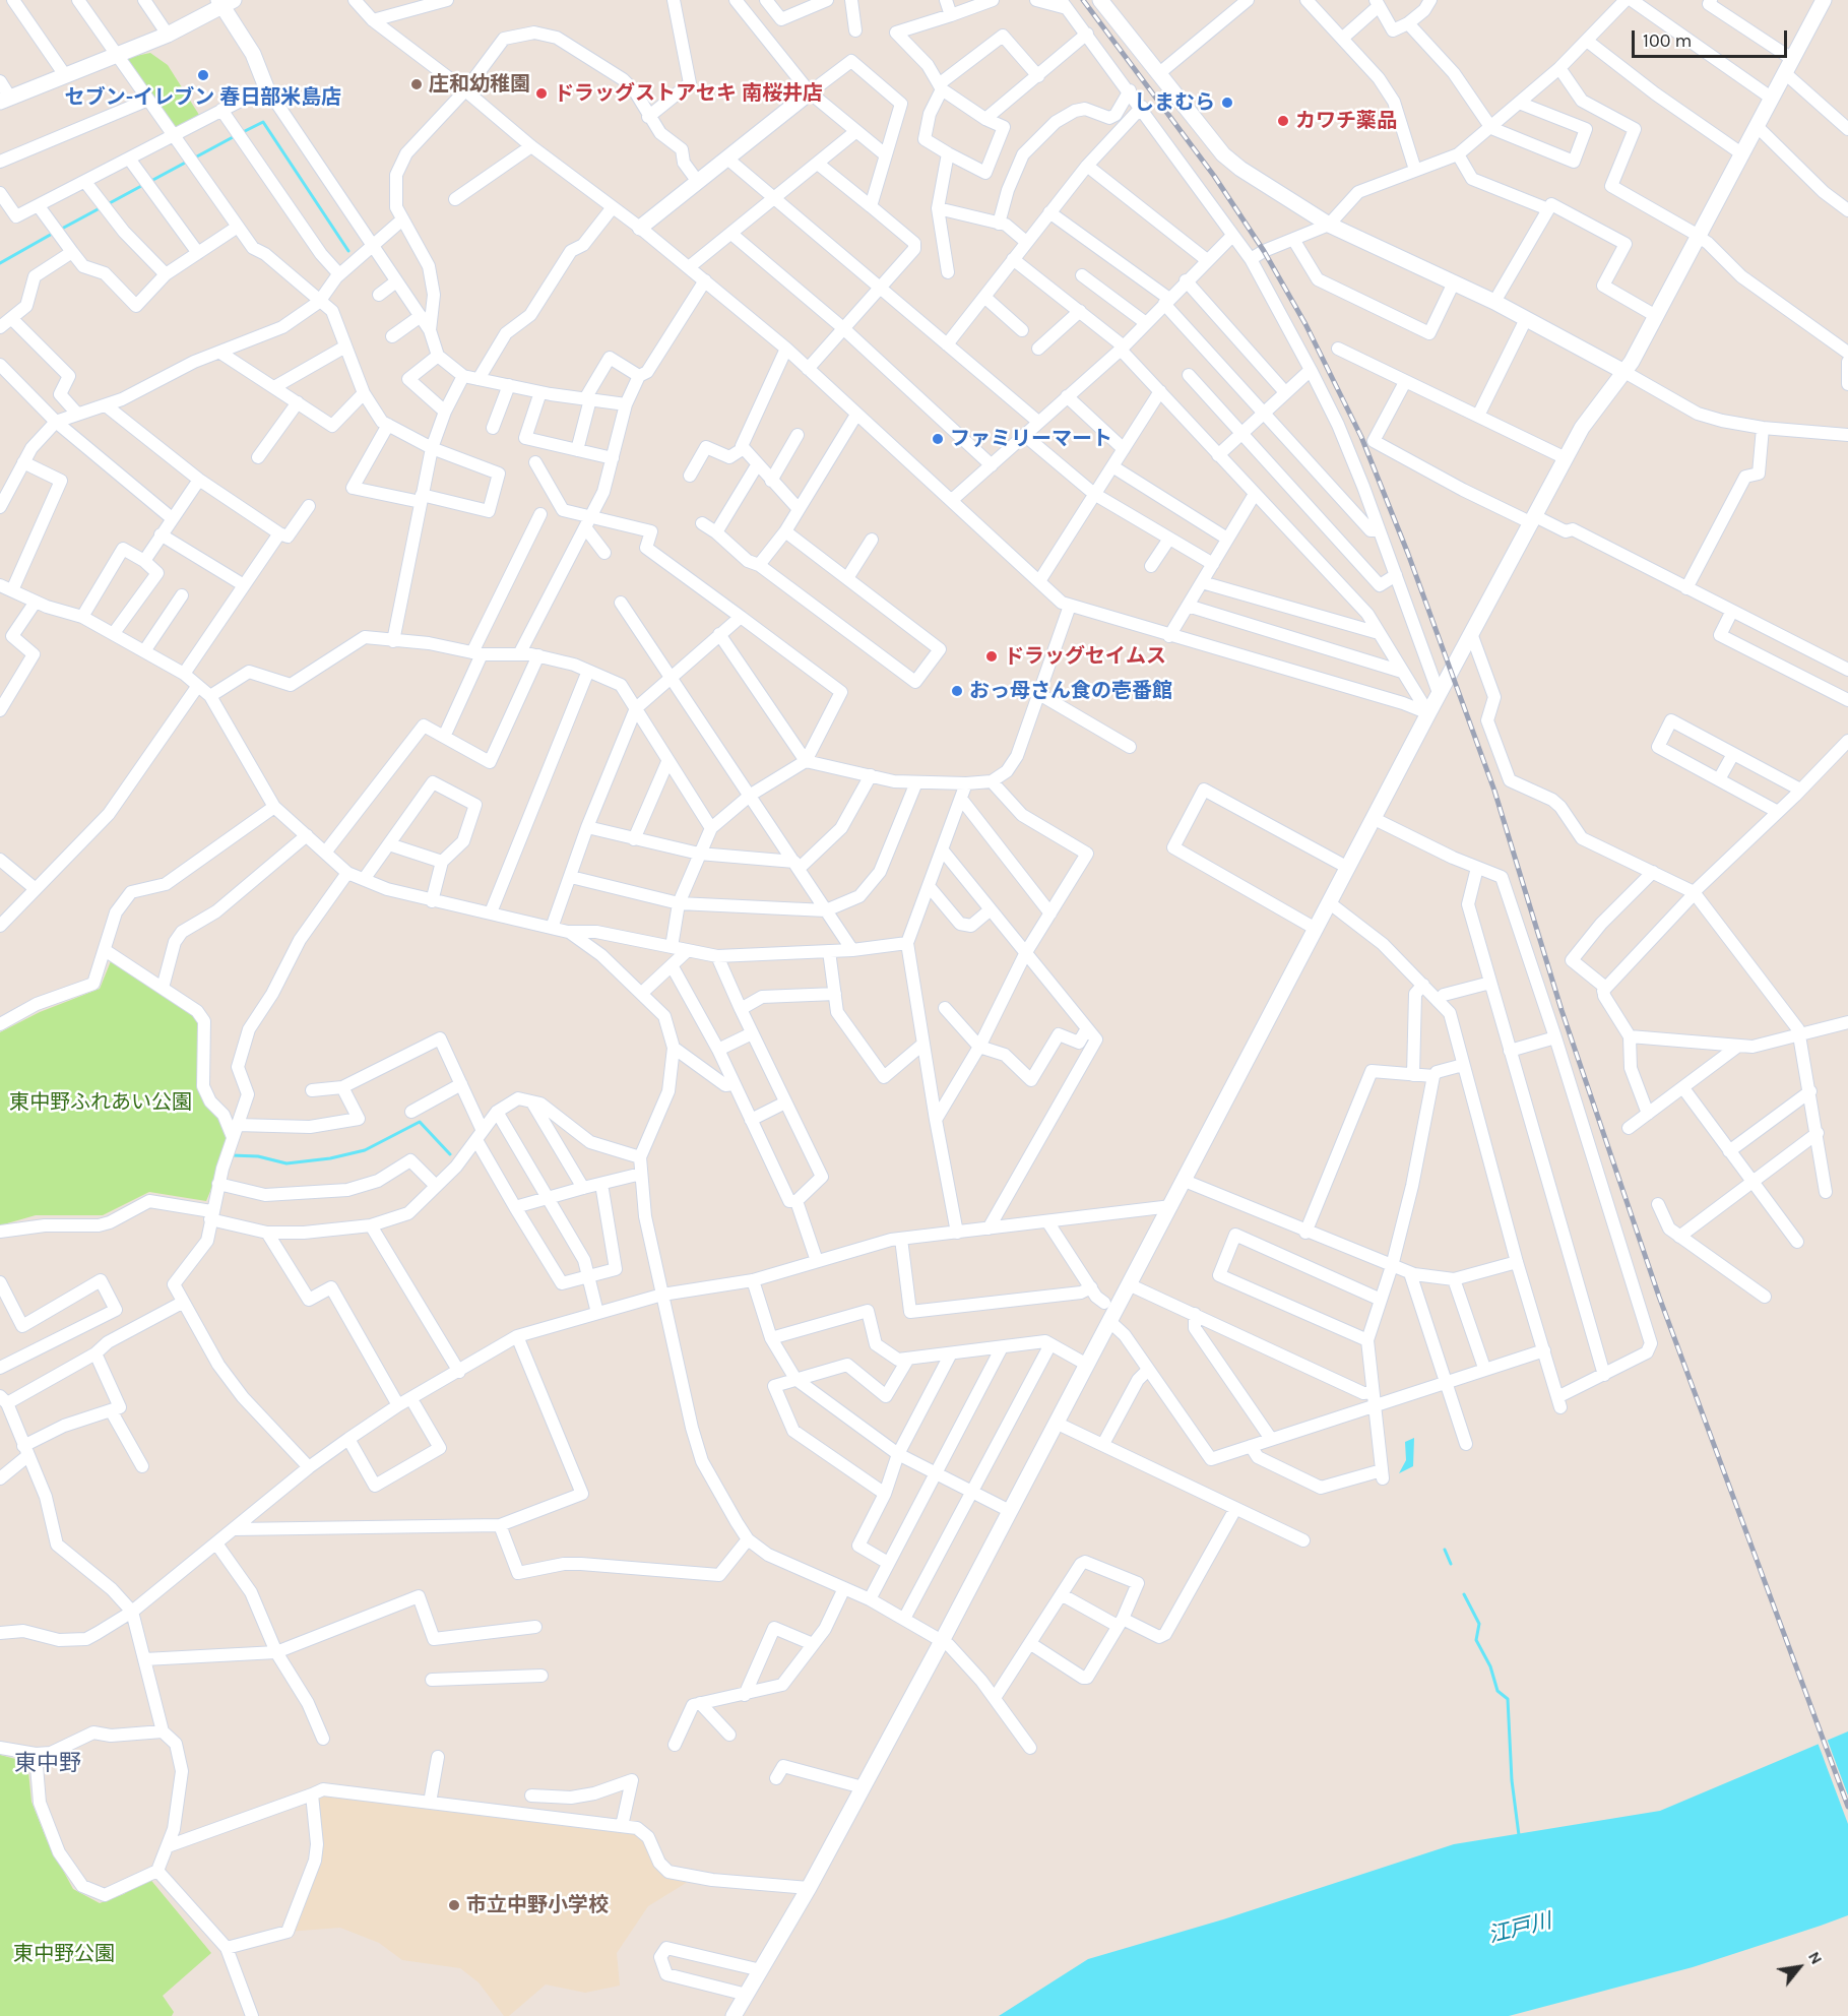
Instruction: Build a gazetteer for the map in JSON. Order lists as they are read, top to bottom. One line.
{"districts":["東中野"],"water":["江戸川"],"parks":["東中野ふれあい公園","東中野公園"],"places":["セブン-イレブン 春日部米島店","庄和幼稚園","ドラッグストアセキ 南桜井店","しまむら","カワチ薬品","ファミリーマート","ドラッグセイムス","おっ母さん食の壱番館","市立中野小学校"],"scale_bar":"100 m","north":"top right"}
